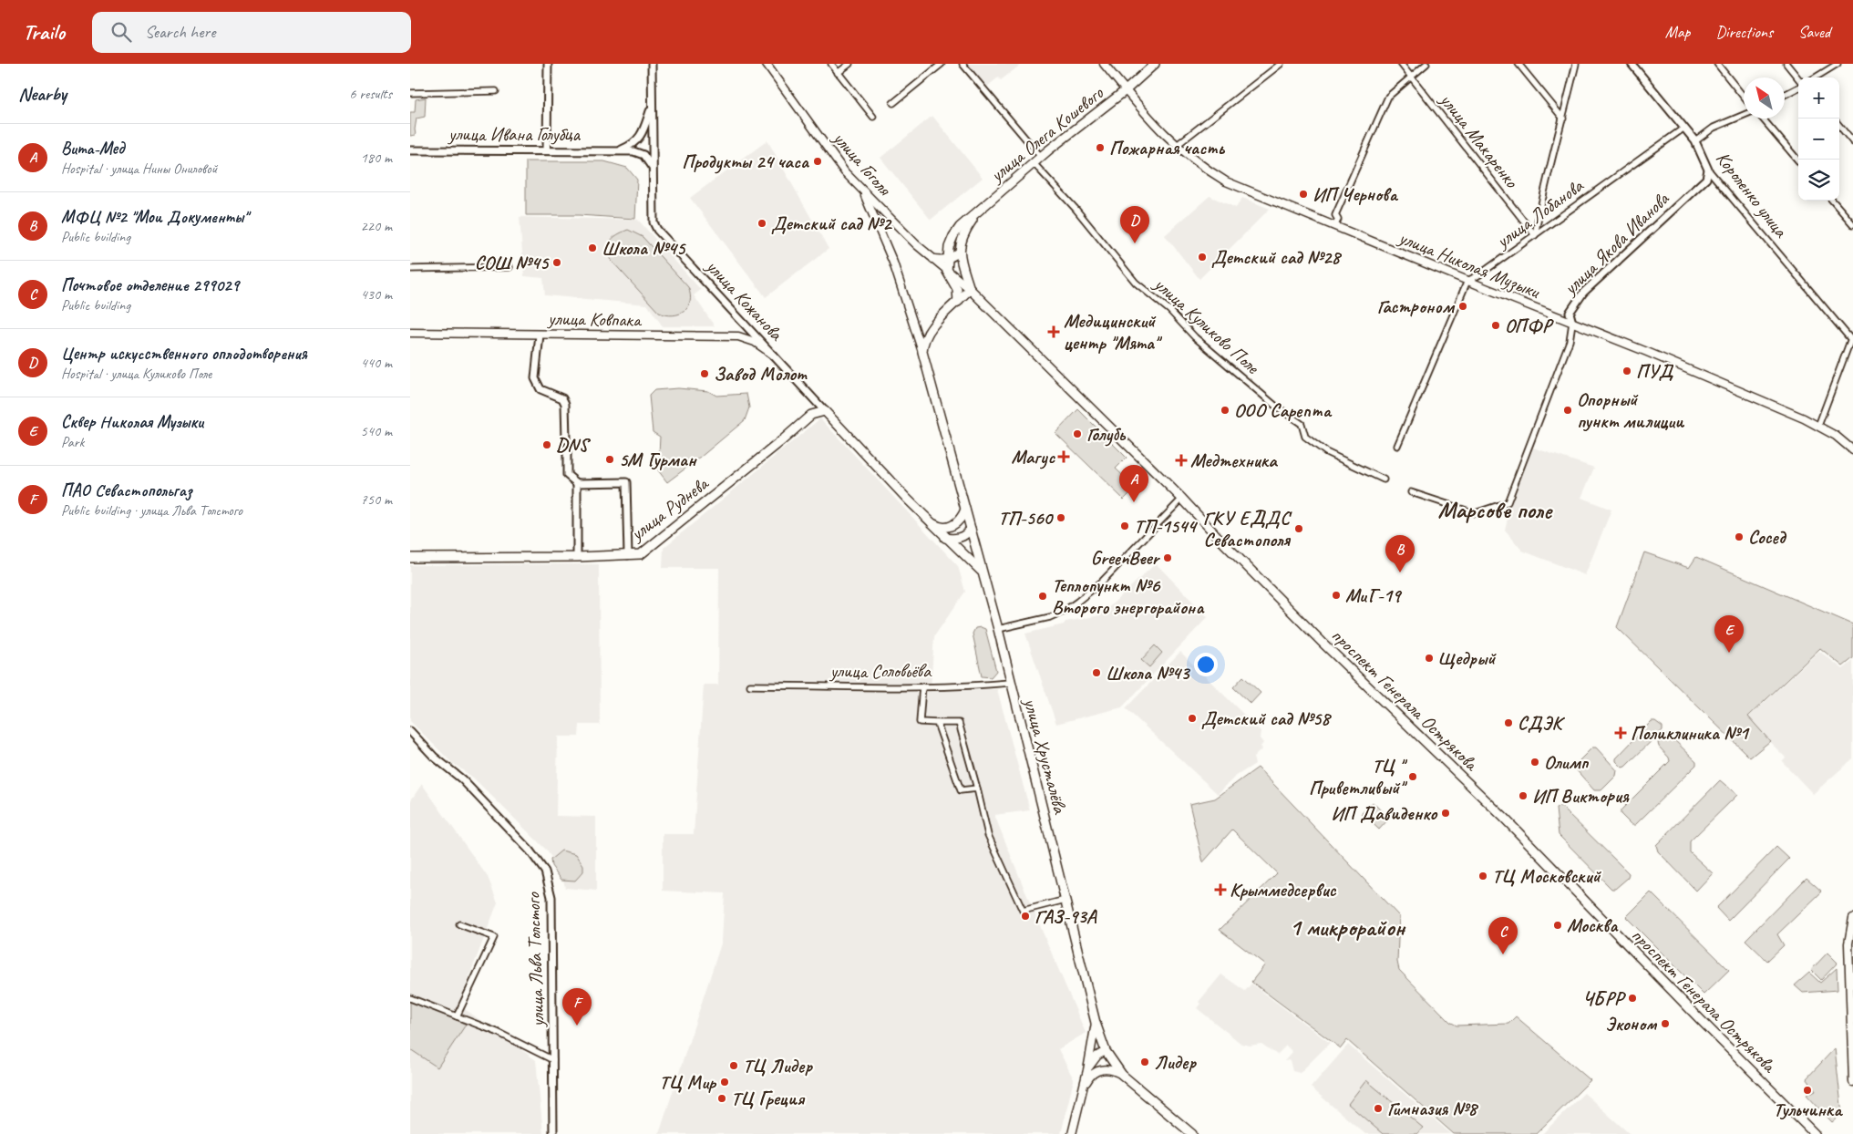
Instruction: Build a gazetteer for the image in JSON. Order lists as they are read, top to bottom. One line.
{"streets":{"main road":["улица Олега Кошевого","улица Гоголя","улица Николая Музыки","улица Кожанова","улица Ковпака","улица Руднева","проспект Генерала Острякова","улица Хрусталёва"],"street":["улица Ивана Голубца","улица Макаренко","Короленко улица","улица Лобанова","улица Якова Иванова","улица Куликово Поле","улица Соловьёва","улица Льва Толстого"]},"crossings":[["улица Ивана Голубца","улица Кожанова"],["улица Олега Кошевого","улица Гоголя"],["улица Олега Кошевого","улица Николая Музыки"],["улица Олега Кошевого","улица Куликово Поле"],["улица Макаренко","улица Лобанова"],["улица Гоголя","проспект Генерала Острякова"],["улица Гоголя","улица Хрусталёва"],["Короленко улица","улица Лобанова"],["Короленко улица","улица Якова Иванова"],["Короленко улица","улица Николая Музыки"],["улица Лобанова","улица Николая Музыки"],["улица Якова Иванова","улица Николая Музыки"],["улица Кожанова","улица Ковпака"],["улица Кожанова","улица Руднева"],["улица Кожанова","улица Хрусталёва"],["улица Соловьёва","улица Хрусталёва"]],"districts":["Марсове поле","1 микрорайон"],"places":{"other":["Пожарная часть","Продукты 24 часа","ИП Чернова","Детский сад №2","Школа №45","Детский сад №28","СОШ №45","Гастроном","ОПФР","ПУД","Завод Молот","ООО Сарепта","Опорный пункт милиции","Голубь","DNS","5М Гурман","ТП-560","ТП-1544","ГКУ ЕДДС Севастополя","Сосед","GreenBeer","МиГ-19","Теплопункт №6 Второго энергорайона","Щедрый","Школа №43","Детский сад №58","СДЭК","Олимп","ТЦ \" Приветливый\"","ИП Виктория","ИП Давиденко","ТЦ Московский","ГАЗ-93А","Москва","ЧБРР","Эконом","Лидер","ТЦ Лидер","ТЦ Мир","Тульчинка","ТЦ Греция","Гимназия №8"],"health":["Медицинский центр \"Мята\"","Магус","Медтехника","Поликлиника №1","Крыммедсервис"]},"north":"top left","page":{"header":"Trailo","search":"Search here","nav":["Map","Directions","Saved"],"heading":["Nearby","6 results"],"map_buttons":["+","−"],"list":[{"mark":"A","name":"Вита-Мед","note":"Hospital · улица Нины Ониловой","value":"180 m"},{"mark":"B","name":"МФЦ №2 \"Мои Документы\"","note":"Public building","value":"220 m"},{"mark":"C","name":"Почтовое отделение 299029","note":"Public building","value":"430 m"},{"mark":"D","name":"Центр искусственного оплодотворения","note":"Hospital · улица Куликово Поле","value":"440 m"},{"mark":"E","name":"Сквер Николая Музыки","note":"Park","value":"540 m"},{"mark":"F","name":"ПАО Севастопольгаз","note":"Public building · улица Льва Толстого","value":"750 m"}],"pins":["D","A","B","E","C","F"]}}
